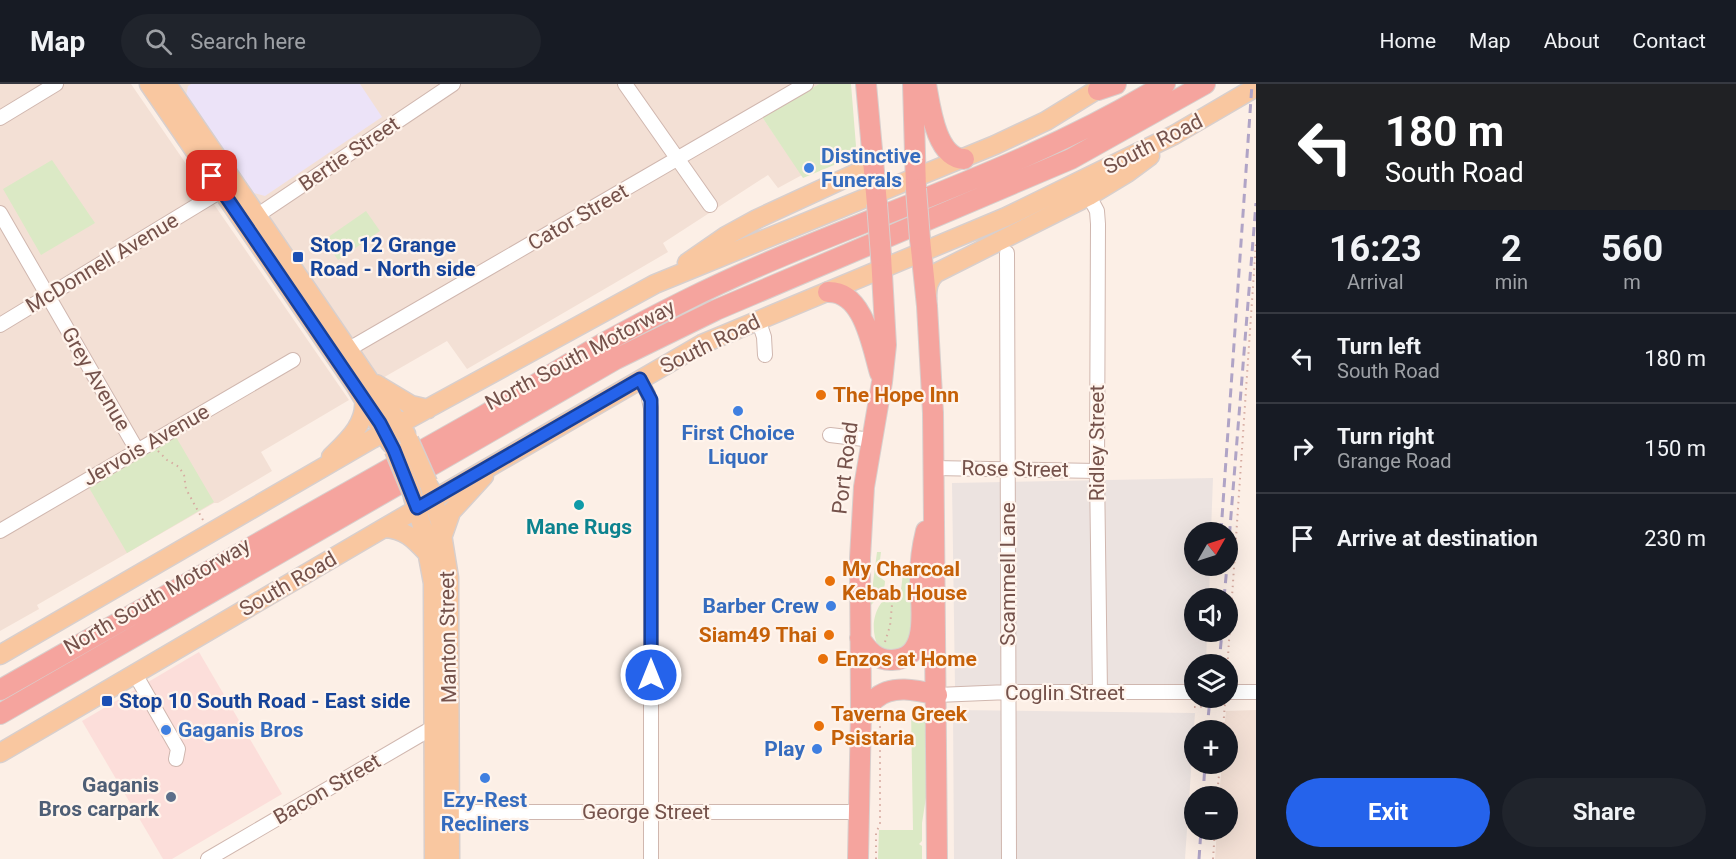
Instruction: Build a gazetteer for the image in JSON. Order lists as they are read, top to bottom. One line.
{"streets":{"highway":["North South Motorway","Port Road"],"main road":["South Road","Manton Street"],"street":["Bertie Street","Cator Street","McDonnell Avenue","Grey Avenue","Ridley Street","Jervois Avenue","Rose Street","Scammell Lane","Coglin Street","Bacon Street","George Street"]},"crossings":[["South Road","Port Road"],["South Road","Manton Street"],["McDonnell Avenue","Grey Avenue"],["Grey Avenue","Jervois Avenue"],["Ridley Street","Rose Street"],["Ridley Street","Coglin Street"],["Port Road","George Street"],["Rose Street","Scammell Lane"],["Scammell Lane","Coglin Street"],["Manton Street","Bacon Street"],["Manton Street","George Street"]],"places":{"other":["Distinctive Funerals","The Hope Inn","First Choice Liquor","Mane Rugs","My Charcoal Kebab House","Barber Crew","Siam49 Thai","Enzos at Home","Taverna Greek Psistaria","Gaganis Bros","Play","Ezy-Rest Recliners","Gaganis Bros carpark"],"transit":["Stop 12 Grange Road - North side","Stop 10 South Road - East side"]},"north":"top right","page":{"header":"Map","search":"Search here","nav":["Home","Map","About","Contact"],"turn":["180 m","South Road"],"eta":["16:23","Arrival","2","min","560","m"],"list":[{"name":"Turn left","note":"South Road","value":"180 m"},{"name":"Turn right","note":"Grange Road","value":"150 m"},{"name":"Arrive at destination","value":"230 m"}],"map_buttons":["+","−"],"buttons":["Exit","Share"]}}
